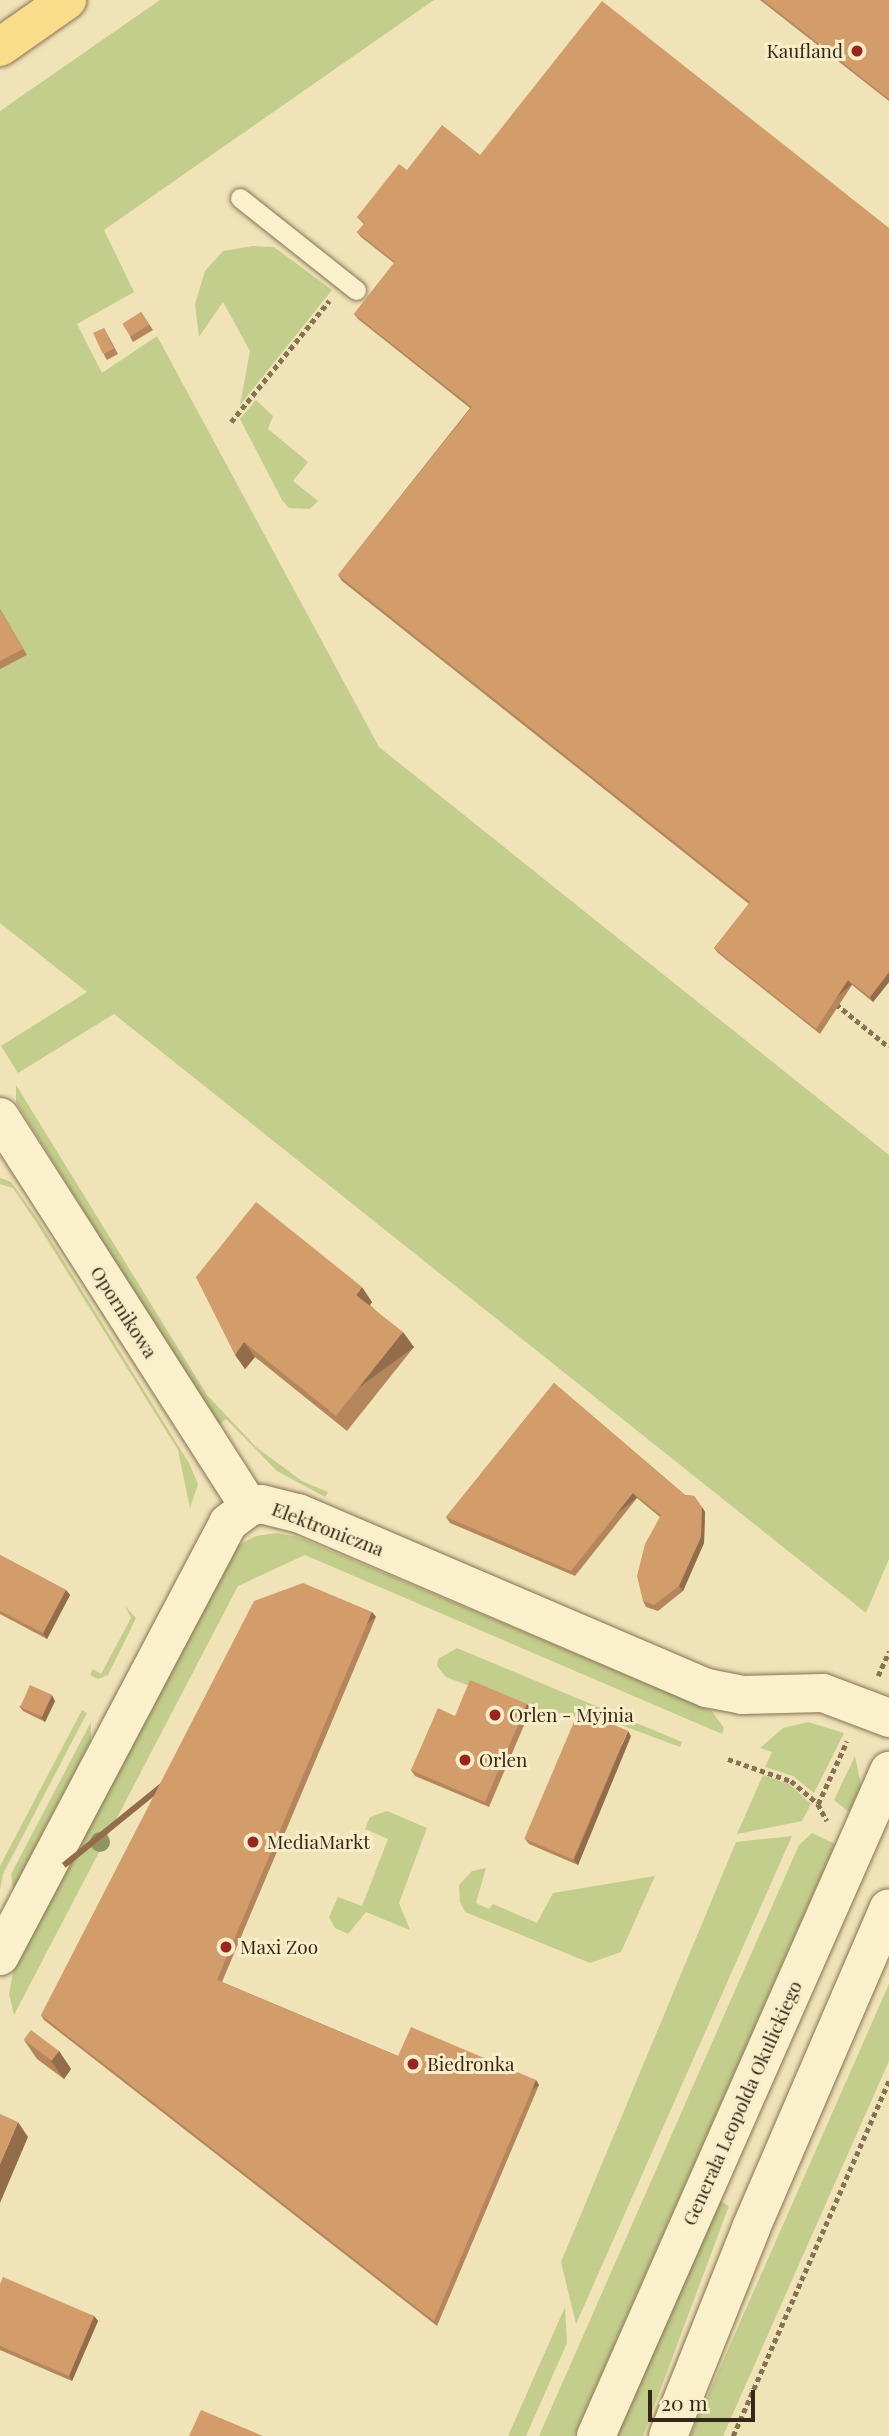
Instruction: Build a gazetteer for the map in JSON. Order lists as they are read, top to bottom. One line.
{"streets":{"street":["Opornikowa","Elektroniczna","Generała Leopolda Okulickiego"]},"crossings":[["Opornikowa","Elektroniczna"]],"places":["Kaufland","Orlen - Myjnia","Orlen","MediaMarkt","Maxi Zoo","Biedronka"],"scale_bar":"20 m"}
